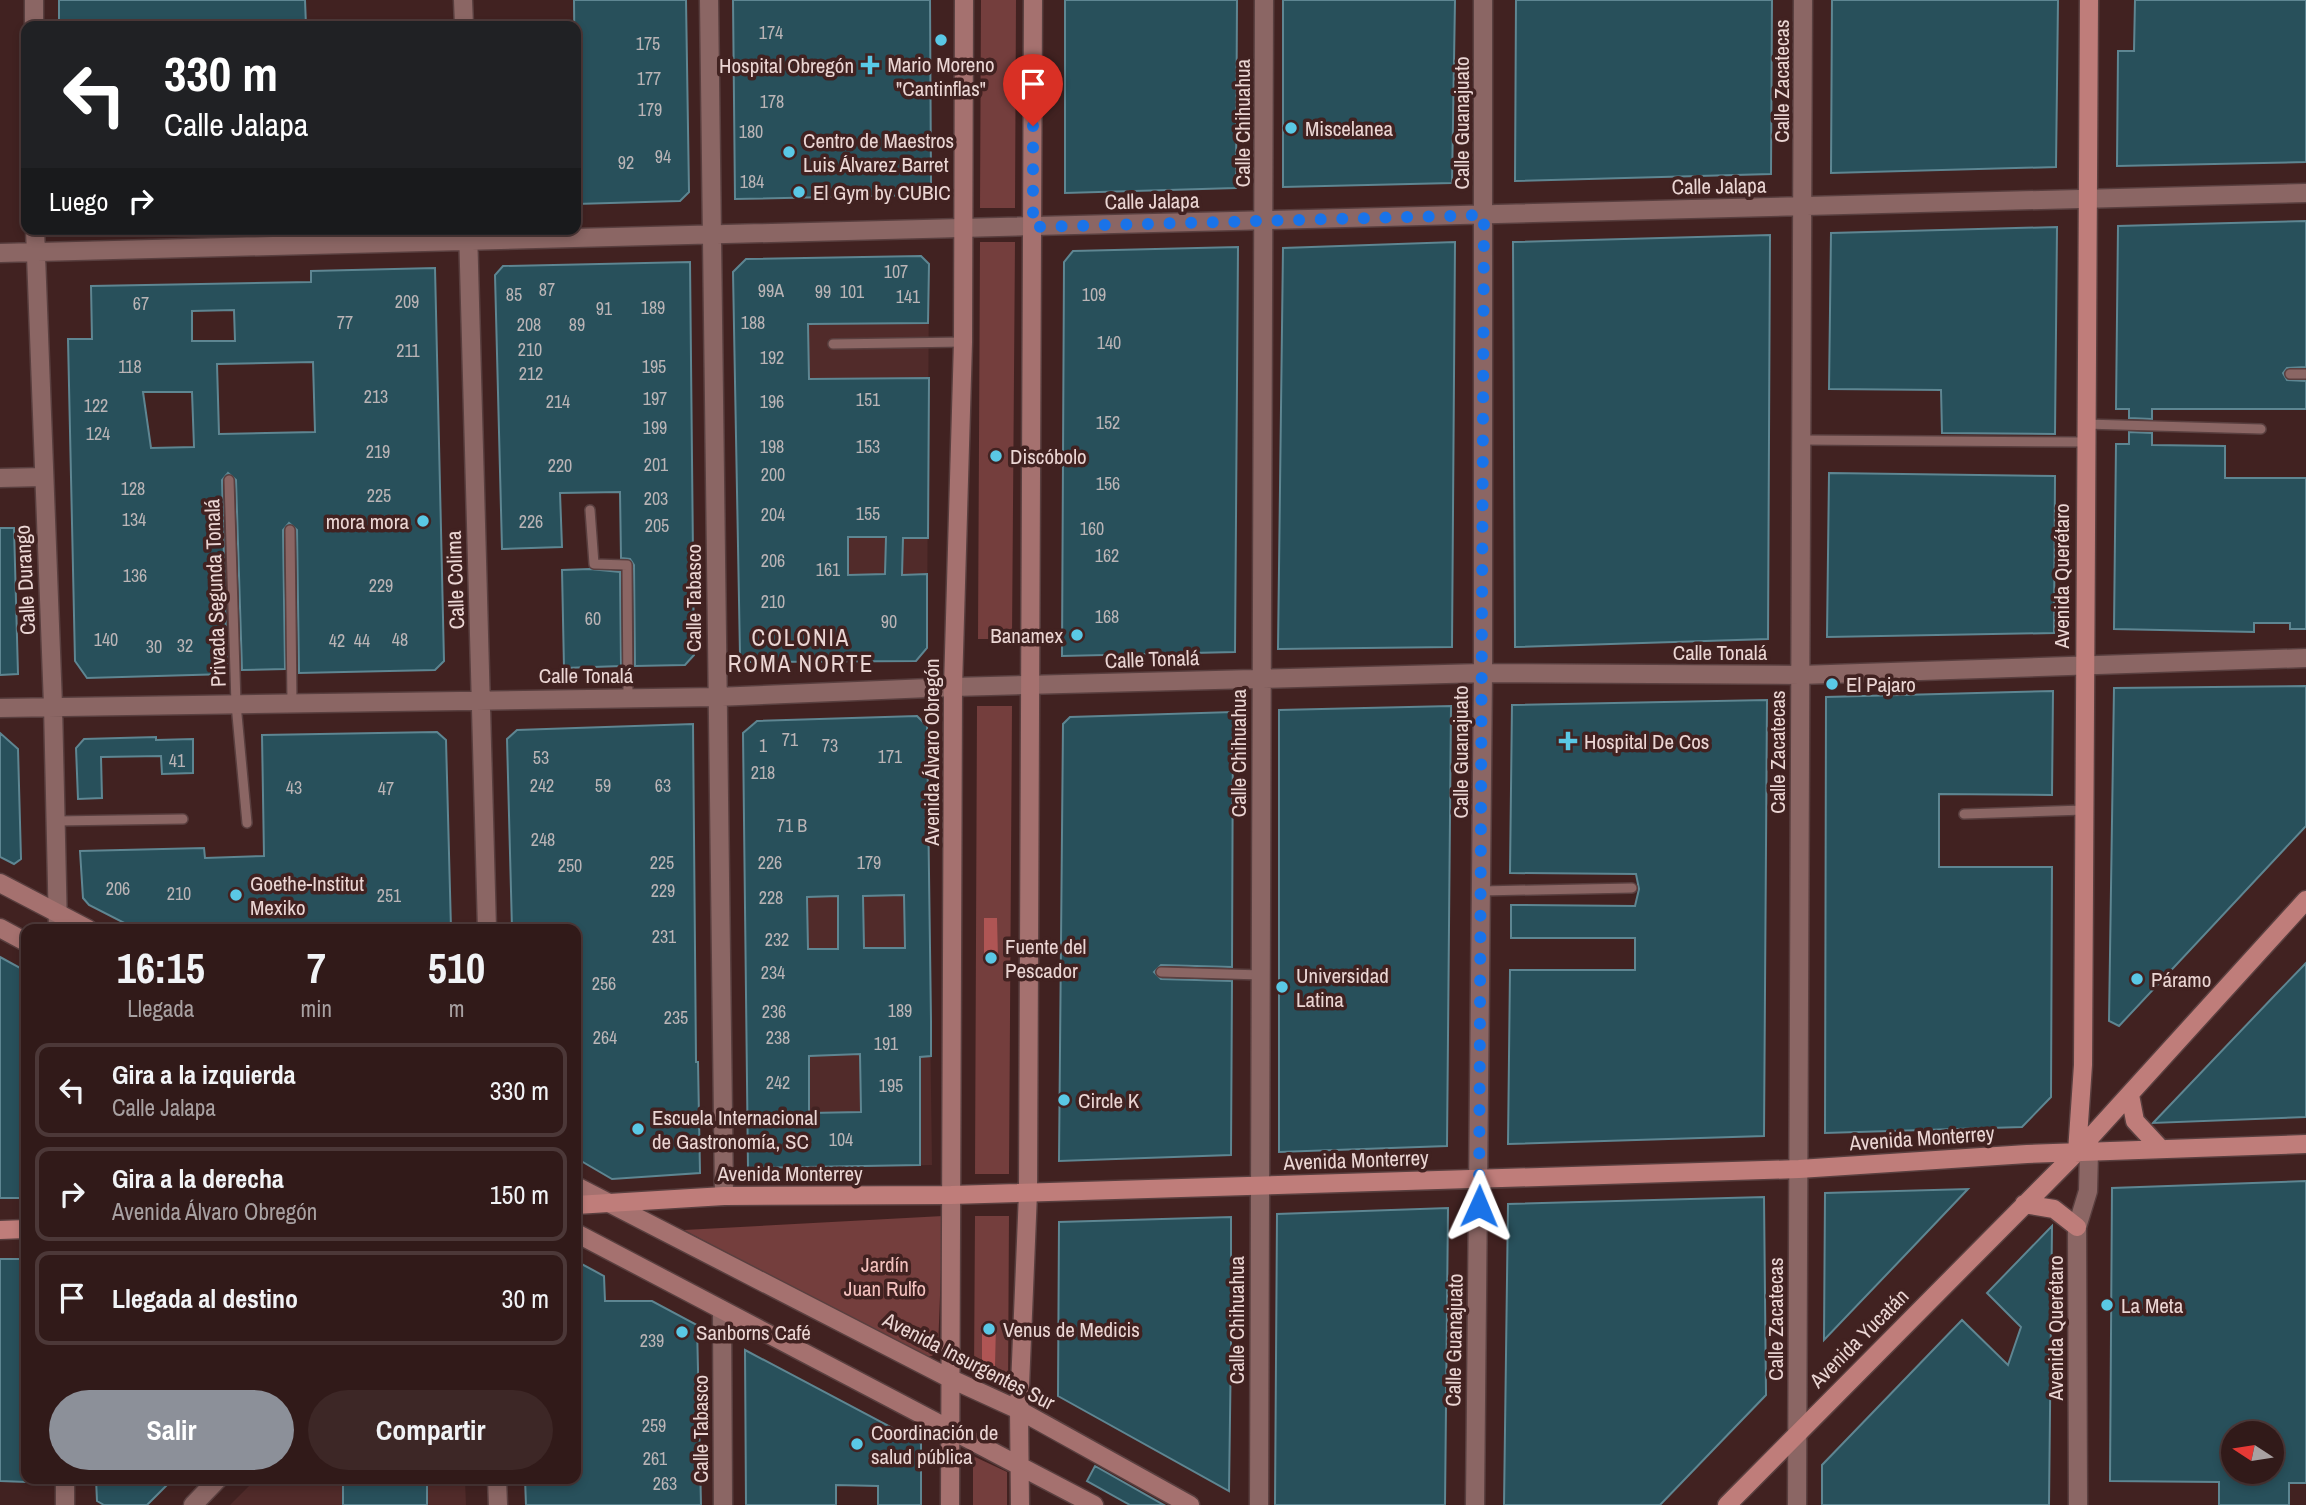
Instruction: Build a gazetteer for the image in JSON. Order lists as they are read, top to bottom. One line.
{"streets":{"main road":["Avenida Querétaro","Avenida Álvaro Obregón","Avenida Monterrey","Avenida Yucatán","Avenida Insurgentes Sur"],"street":["Calle Zacatecas","Calle Chihuahua","Calle Guanajuato","Calle Jalapa","Calle Durango","Calle Colima","Calle Tabasco","Calle Tonalá"],"lane":["Privada Segunda Tonalá"]},"crossings":[["Calle Zacatecas","Calle Jalapa"],["Calle Zacatecas","Calle Tonalá"],["Calle Zacatecas","Avenida Monterrey"],["Calle Zacatecas","Avenida Yucatán"],["Calle Chihuahua","Calle Jalapa"],["Calle Chihuahua","Calle Tonalá"],["Calle Chihuahua","Avenida Monterrey"],["Calle Guanajuato","Calle Jalapa"],["Calle Guanajuato","Calle Tonalá"],["Calle Guanajuato","Avenida Monterrey"],["Calle Jalapa","Avenida Querétaro"],["Calle Jalapa","Calle Durango"],["Calle Jalapa","Calle Colima"],["Calle Jalapa","Calle Tabasco"],["Calle Jalapa","Avenida Álvaro Obregón"],["Avenida Querétaro","Calle Tonalá"],["Avenida Querétaro","Avenida Monterrey"],["Avenida Querétaro","Avenida Yucatán"],["Calle Durango","Calle Tonalá"],["Calle Colima","Calle Tonalá"],["Privada Segunda Tonalá","Calle Tonalá"],["Calle Tabasco","Calle Tonalá"],["Calle Tabasco","Avenida Monterrey"],["Calle Tonalá","Avenida Álvaro Obregón"],["Avenida Álvaro Obregón","Avenida Monterrey"],["Avenida Álvaro Obregón","Avenida Insurgentes Sur"],["Avenida Monterrey","Avenida Yucatán"],["Avenida Monterrey","Avenida Insurgentes Sur"]],"districts":["COLONIA ROMA NORTE"],"parks":["Jardín Juan Rulfo"],"places":{"other":["Mario Moreno \"Cantinflas\"","Miscelanea","Centro de Maestros Luis Álvarez Barret","El Gym by CUBIC","Discóbolo","mora mora","Banamex","El Pajaro","Goethe-Institut Mexiko","Fuente del Pescador","Páramo","Universidad Latina","Circle K","Escuela Internacional de Gastronomía, SC","La Meta","Venus de Medicis","Sanborns Café","Coordinación de salud pública"],"health":["Hospital Obregón","Hospital De Cos"]},"house_numbers":["174","175","177","178","179","180","94","92","184","107","87","99A","99","101","85","109","141","209","67","189","91","77","188","208","89","140","210","211","192","118","195","212","213","197","151","214","196","122","152","199","124","198","153","219","201","220","200","156","128","225","203","155","204","134","226","205","160","162","206","161","136","229","210","168","60","90","140","48","42","44","32","30","71","1","73","171","53","41","218","242","59","63","43","47","71 B","248","225","226","179","250","206","229","210","251","228","231","232","234","256","189","236","235","264","238","191","242","195","104","239","259","261","263"],"north":"left","page":{"turn":["330 m","Calle Jalapa"],"then":"Luego","eta":["16:15","Llegada","7","min","510","m"],"list":[{"name":"Gira a la izquierda","note":"Calle Jalapa","value":"330 m"},{"name":"Gira a la derecha","note":"Avenida Álvaro Obregón","value":"150 m"},{"name":"Llegada al destino","value":"30 m"}],"buttons":["Salir","Compartir"]}}
